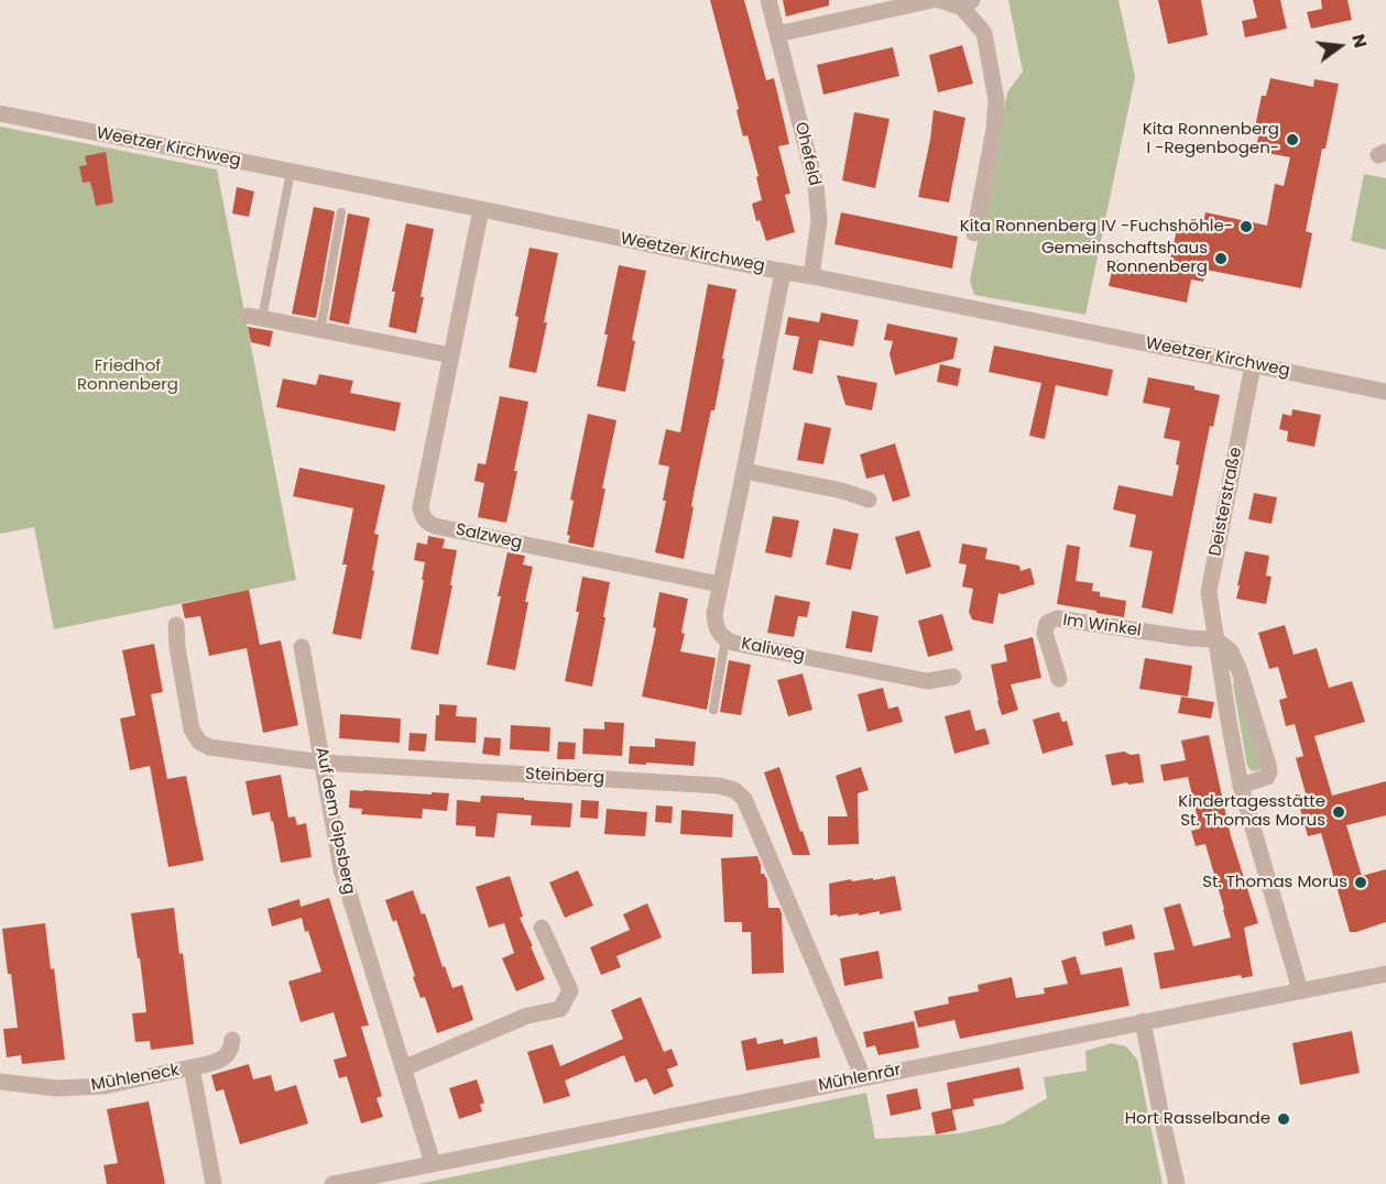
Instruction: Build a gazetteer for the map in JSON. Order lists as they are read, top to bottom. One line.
{"streets":{"street":["Weetzer Kirchweg","Ohefeld","Deisterstraße","Salzweg","Im Winkel","Kaliweg","Steinberg","Auf dem Gipsberg","Mühleneck","Mühlenrär"]},"crossings":[["Weetzer Kirchweg","Ohefeld"],["Weetzer Kirchweg","Deisterstraße"],["Weetzer Kirchweg","Salzweg"],["Weetzer Kirchweg","Kaliweg"],["Deisterstraße","Im Winkel"],["Deisterstraße","Mühlenrär"],["Salzweg","Kaliweg"],["Steinberg","Auf dem Gipsberg"],["Steinberg","Mühlenrär"],["Auf dem Gipsberg","Mühlenrär"]],"parks":["Friedhof Ronnenberg"],"places":["Kita Ronnenberg I -Regenbogen-","Kita Ronnenberg IV -Fuchshöhle-","Gemeinschaftshaus Ronnenberg","Kindertagesstätte St. Thomas Morus","St. Thomas Morus","Hort Rasselbande"],"north":"right"}
